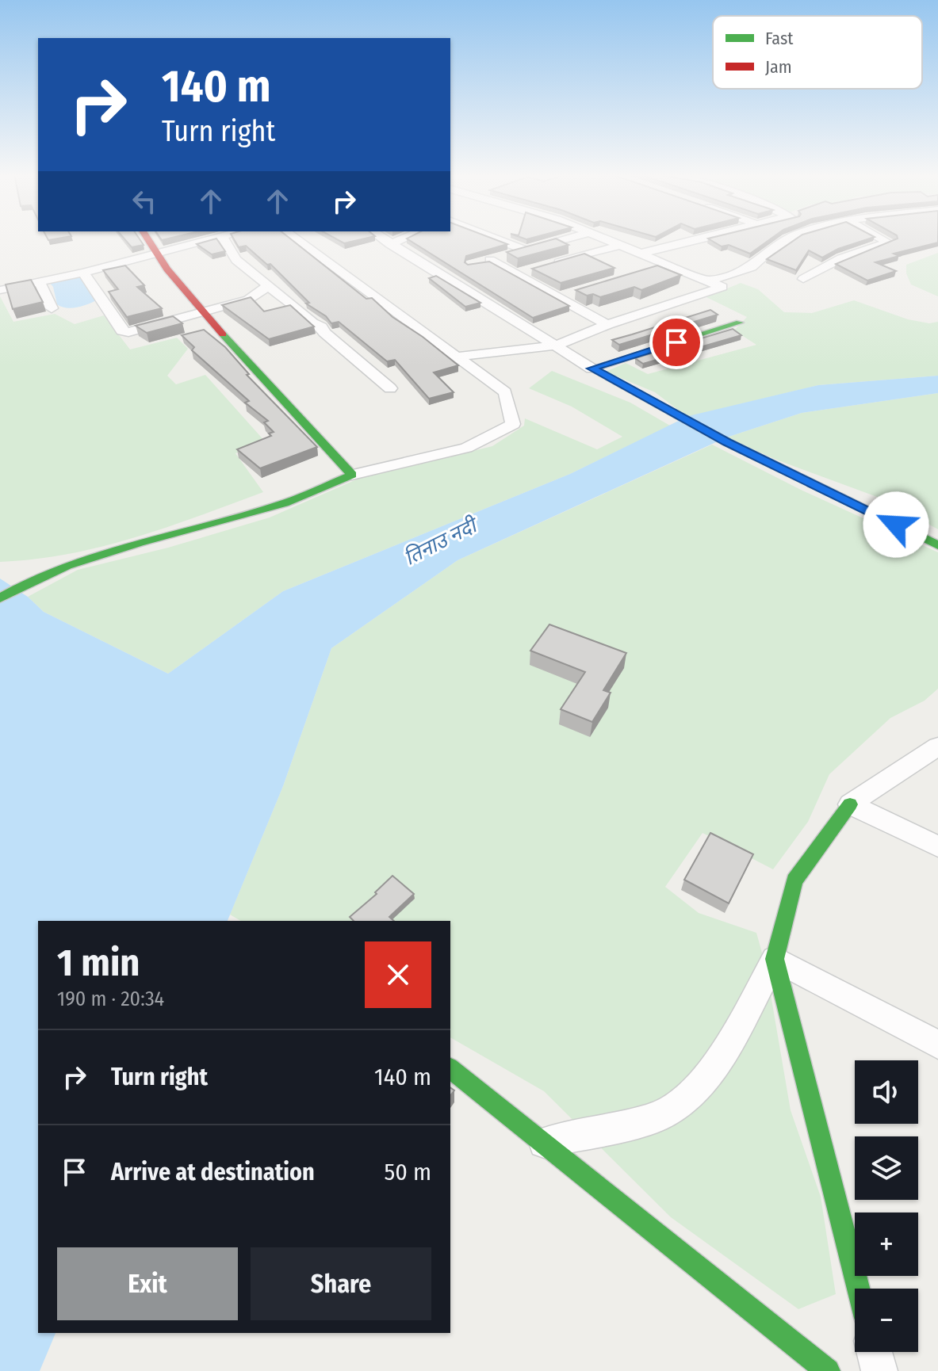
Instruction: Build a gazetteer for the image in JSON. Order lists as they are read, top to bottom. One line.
{"water":["तिनाउ नदी"],"legend":["Fast","Jam"],"page":{"turn":["140 m","Turn right"],"heading":["1 min","190 m · 20:34"],"list":[{"name":"Turn right","value":"140 m"},{"name":"Arrive at destination","value":"50 m"}],"map_buttons":["+","−"],"buttons":["Exit","Share"]}}
